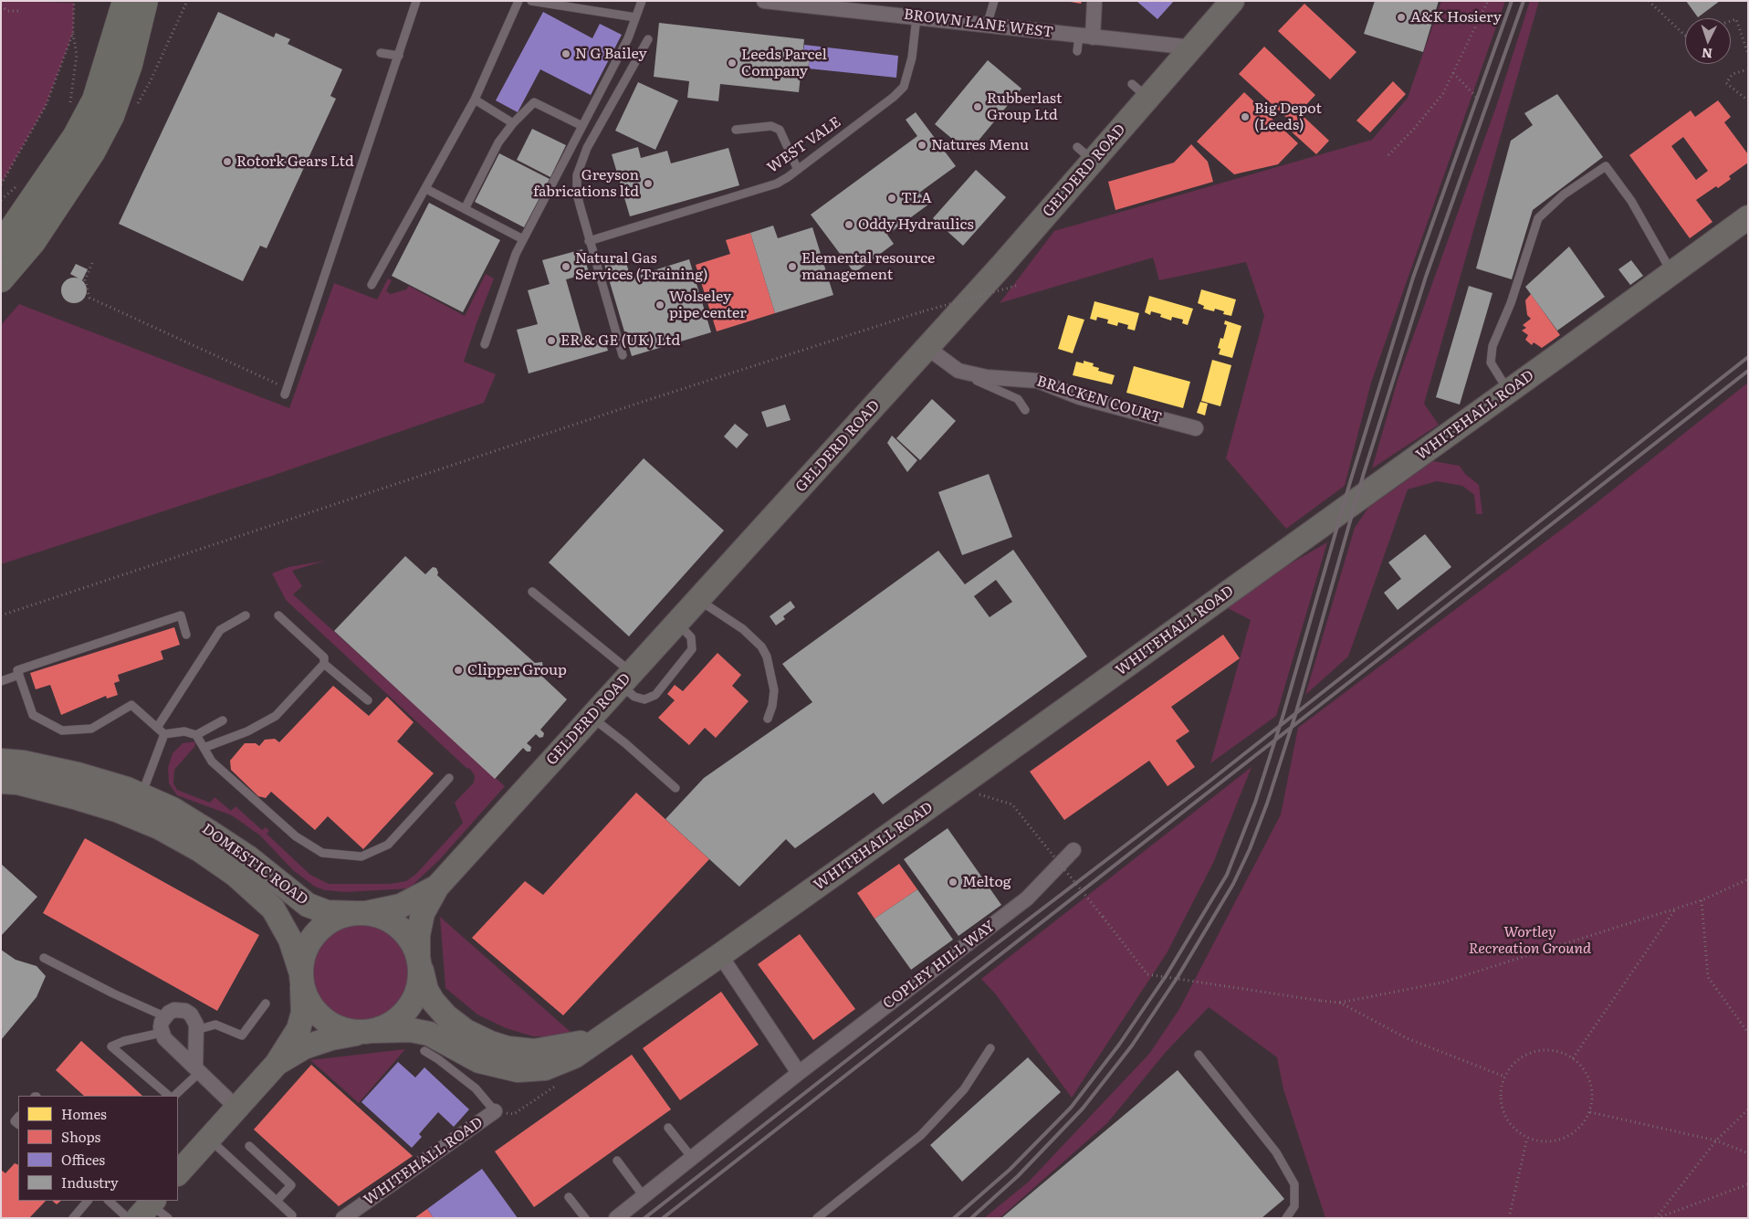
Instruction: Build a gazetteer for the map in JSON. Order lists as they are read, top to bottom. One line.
{"streets":{"main road":["GELDERD ROAD","WHITEHALL ROAD","DOMESTIC ROAD"],"street":["BROWN LANE WEST","BRACKEN COURT","COPLEY HILL WAY"],"lane":["WEST VALE"]},"crossings":[["BROWN LANE WEST","WEST VALE"],["BROWN LANE WEST","GELDERD ROAD"],["GELDERD ROAD","BRACKEN COURT"],["GELDERD ROAD","WHITEHALL ROAD"],["GELDERD ROAD","DOMESTIC ROAD"],["WHITEHALL ROAD","DOMESTIC ROAD"]],"parks":["Wortley Recreation Ground"],"places":["A&K Hosiery","N G Bailey","Leeds Parcel Company","Rubberlast Group Ltd","Big Depot (Leeds)","Natures Menu","Rotork Gears Ltd","Greyson fabrications ltd","TLA","Oddy Hydraulics","Natural Gas Services (Training)","Elemental resource management","Wolseley pipe center","ER & GE (UK) Ltd","Clipper Group","Meltog"],"legend":["Homes","Shops","Offices","Industry"],"north":"bottom"}
